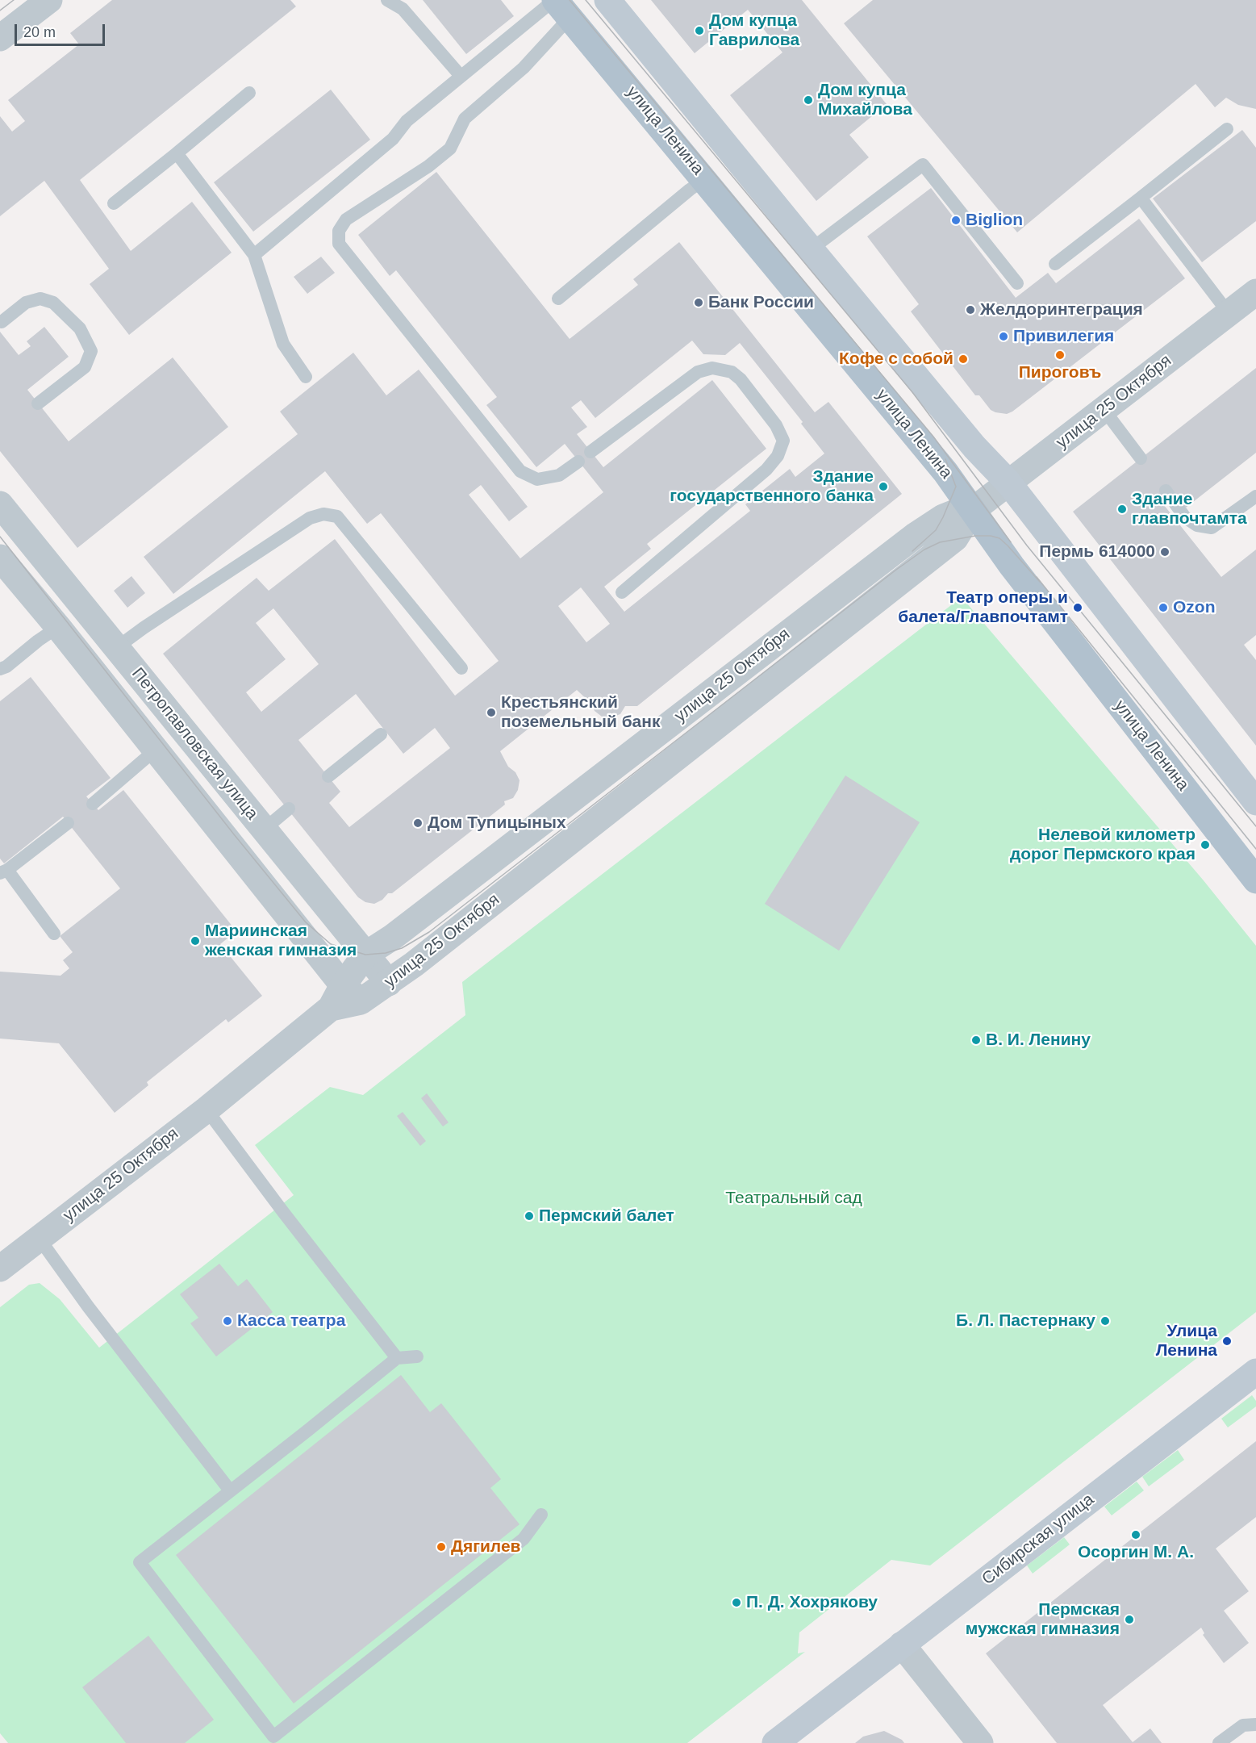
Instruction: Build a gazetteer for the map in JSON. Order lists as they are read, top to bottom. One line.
{"streets":{"main road":["улица Ленина","Сибирская улица"],"street":["улица 25 Октября","Петропавловская улица"]},"crossings":[["улица Ленина","улица 25 Октября"],["улица 25 Октября","Петропавловская улица"]],"parks":["Театральный сад"],"places":["Дом купца Гаврилова","Дом купца Михайлова","Biglion","Банк России","Желдоринтеграция","Привилегия","Пироговъ","Кофе с собой","Здание государственного банка","Здание главпочтамта","Пермь 614000","Театр оперы и балета/Главпочтамт","Ozon","Крестьянский поземельный банк","Дом Тупицыных","Нелевой километр дорог Пермского края","Мариинская женская гимназия","В. И. Ленину","Пермский балет","Касса театра","Б. Л. Пастернаку","Улица Ленина","Осоргин М. А.","Дягилев","П. Д. Хохрякову","Пермская мужская гимназия"],"scale_bar":"20 m"}
